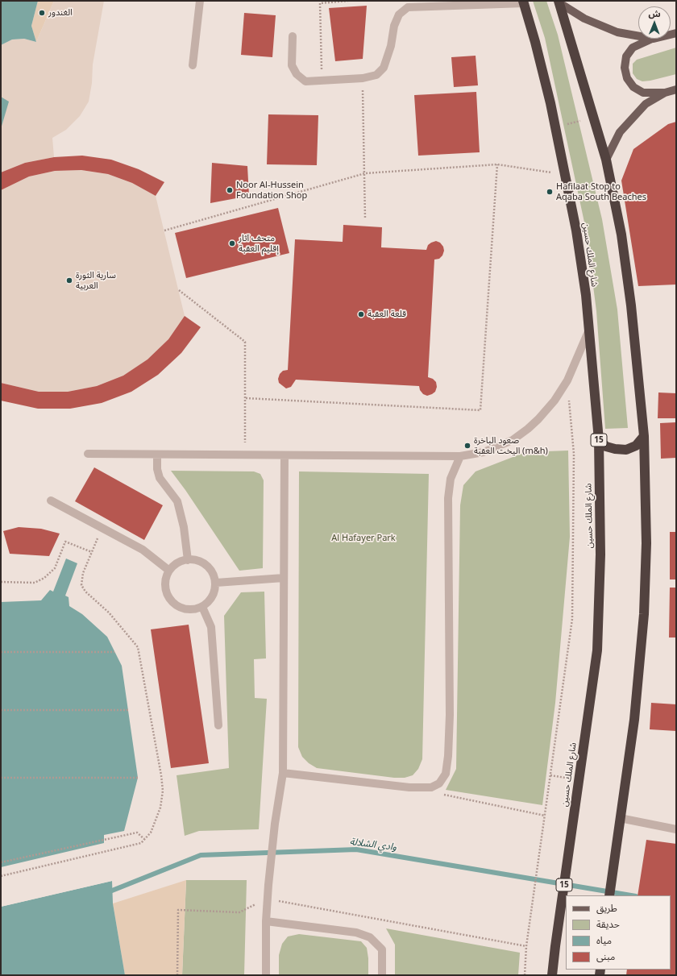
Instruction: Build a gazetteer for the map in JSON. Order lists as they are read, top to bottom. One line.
{"streets":{"highway":["شارع الملك حسين","15"]},"water":["وادي الشلالة"],"parks":["Al Hafayer Park"],"places":["الغندور","Noor Al-Hussein Foundation Shop","Hafilaat Stop to Aqaba South Beaches","متحف آثار إقليم العقبة","سارية الثورة العربية","قلعة العقبة","صعود الباخرة اليخت العقبة (m&h)"],"legend":["طريق","حديقة","مياه","مبنى"],"north":"top"}
